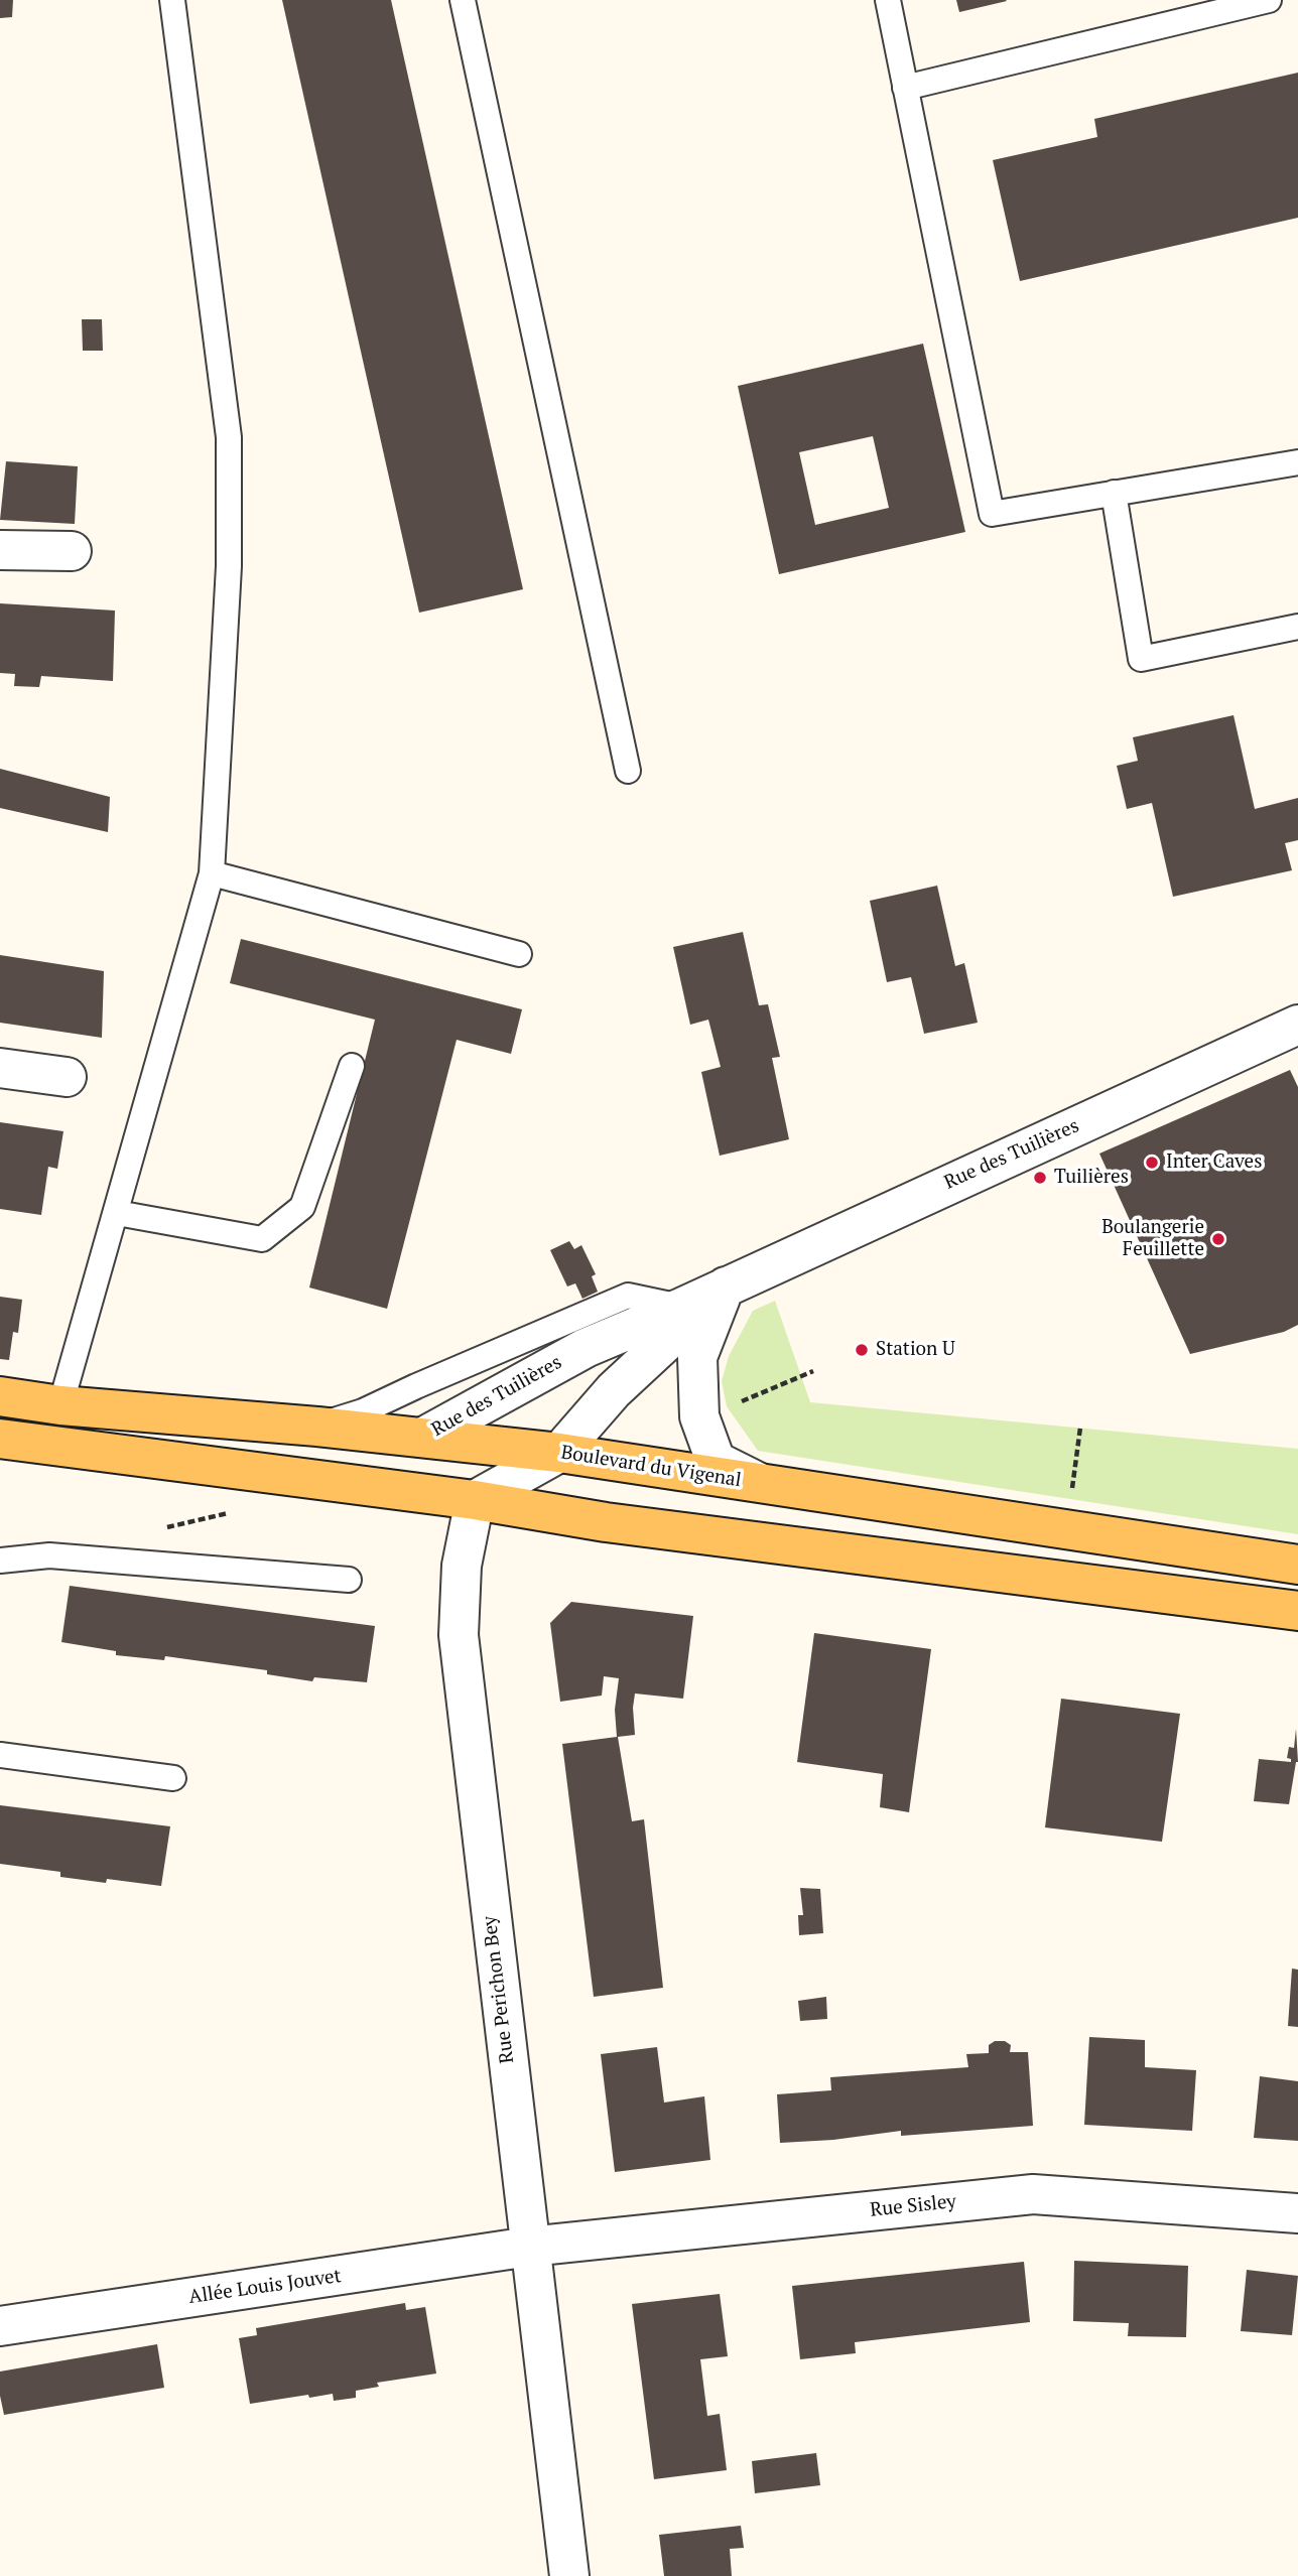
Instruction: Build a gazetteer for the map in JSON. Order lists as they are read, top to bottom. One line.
{"streets":{"main road":["Boulevard du Vigenal"],"street":["Rue des Tuilières","Rue Perichon Bey","Rue Sisley","Allée Louis Jouvet"]},"crossings":[["Rue des Tuilières","Boulevard du Vigenal"],["Rue Perichon Bey","Rue Sisley"],["Rue Perichon Bey","Allée Louis Jouvet"],["Rue Sisley","Allée Louis Jouvet"]],"places":["Inter Caves","Tuilières","Boulangerie Feuillette","Station U"]}
